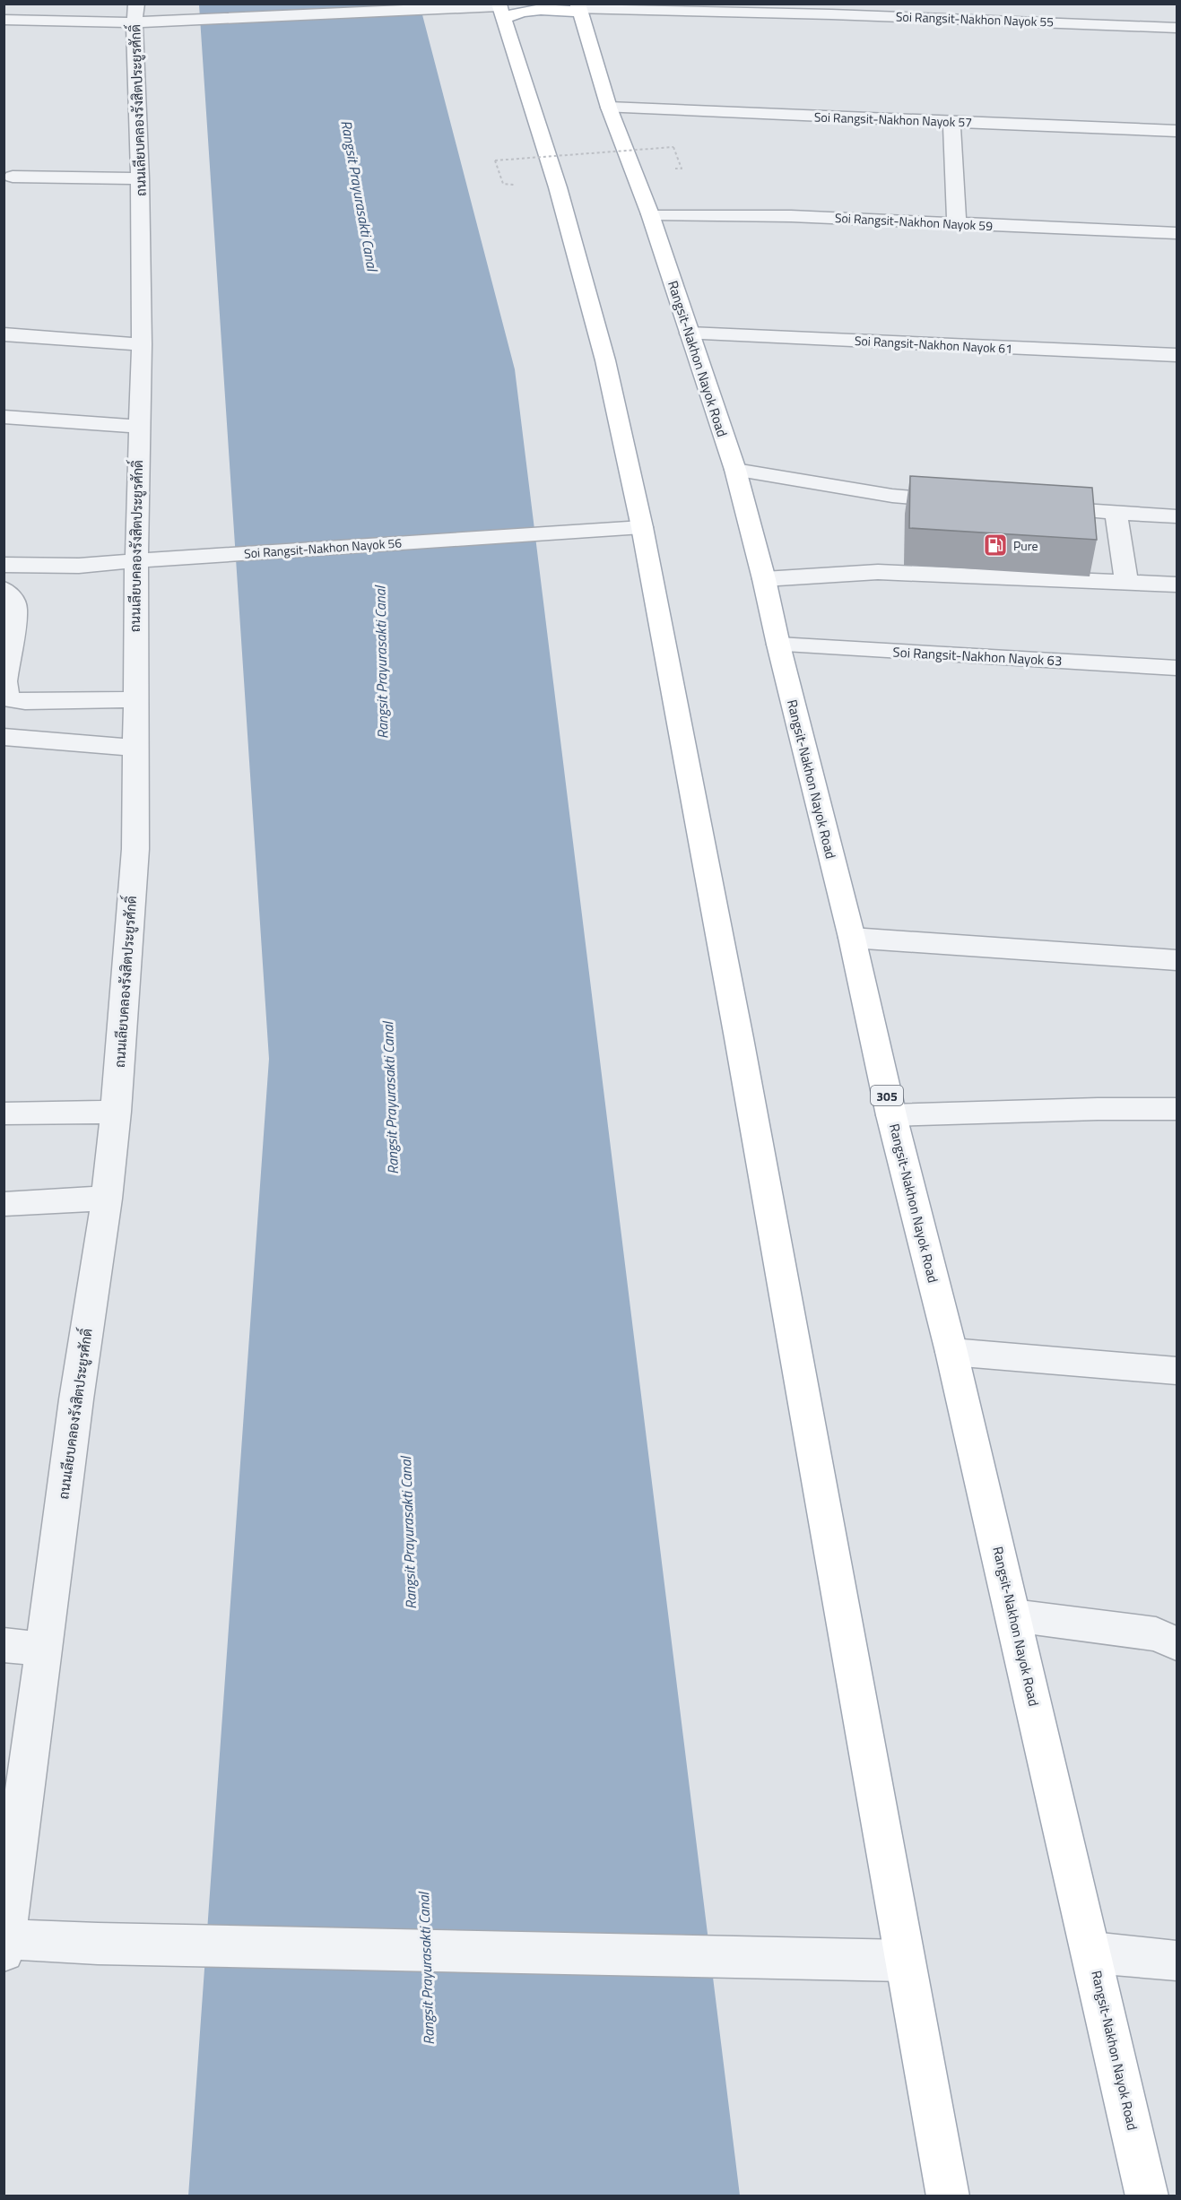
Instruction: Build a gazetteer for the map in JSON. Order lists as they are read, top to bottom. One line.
{"streets":{"main road":["Rangsit-Nakhon Nayok Road","305"],"street":["Soi Rangsit-Nakhon Nayok 55","ถนนเลียบคลองรังสิตประยูรศักดิ์","Soi Rangsit-Nakhon Nayok 57","Soi Rangsit-Nakhon Nayok 59","Soi Rangsit-Nakhon Nayok 61","Soi Rangsit-Nakhon Nayok 56","Soi Rangsit-Nakhon Nayok 63"]},"crossings":[["Soi Rangsit-Nakhon Nayok 55","Rangsit-Nakhon Nayok Road"],["ถนนเลียบคลองรังสิตประยูรศักดิ์","Soi Rangsit-Nakhon Nayok 56"],["Soi Rangsit-Nakhon Nayok 57","Rangsit-Nakhon Nayok Road"],["Soi Rangsit-Nakhon Nayok 59","Rangsit-Nakhon Nayok Road"],["Soi Rangsit-Nakhon Nayok 61","Rangsit-Nakhon Nayok Road"],["Rangsit-Nakhon Nayok Road","Soi Rangsit-Nakhon Nayok 63"]],"water":["Rangsit Prayurasakti Canal"],"places":{"fuel station":["Pure"]}}
